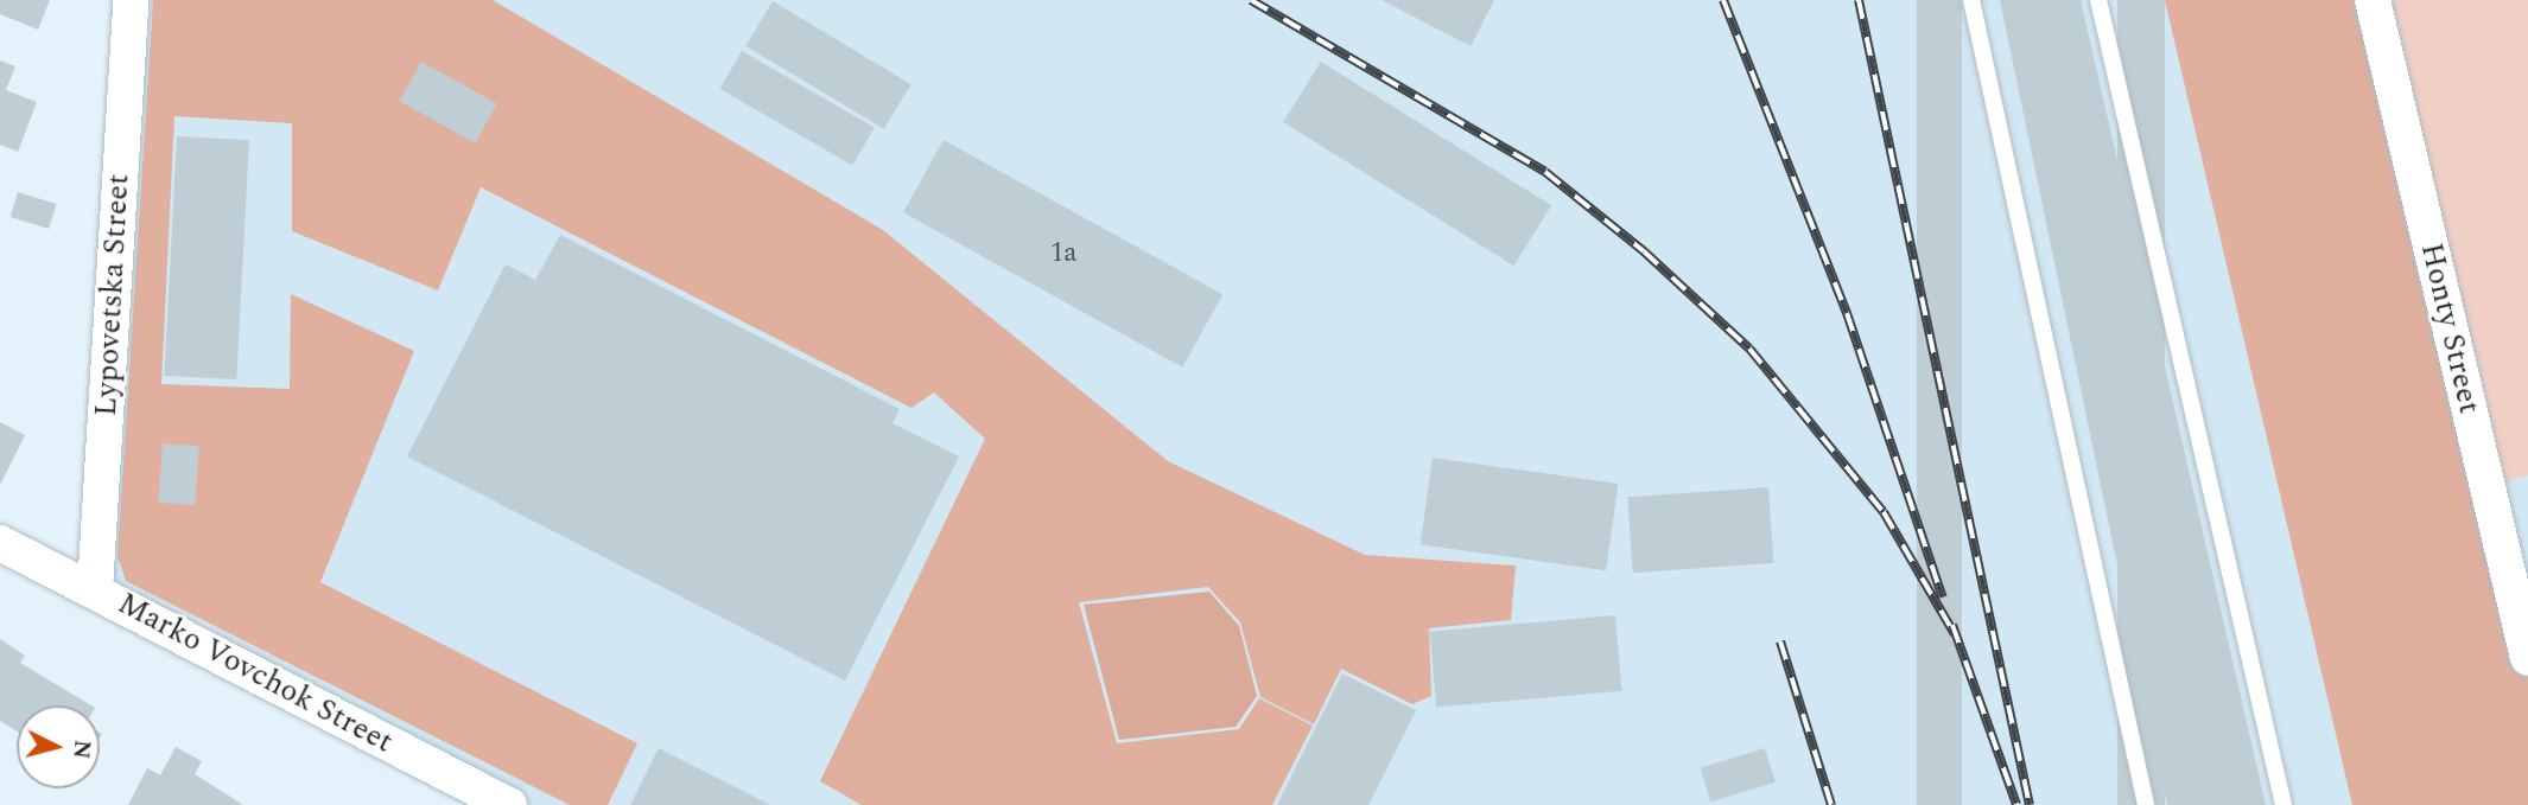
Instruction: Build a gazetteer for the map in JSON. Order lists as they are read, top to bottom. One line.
{"streets":{"street":["Lypovetska Street","Honty Street","Marko Vovchok Street"]},"crossings":[["Lypovetska Street","Marko Vovchok Street"]],"house_numbers":["1а"],"north":"right"}
